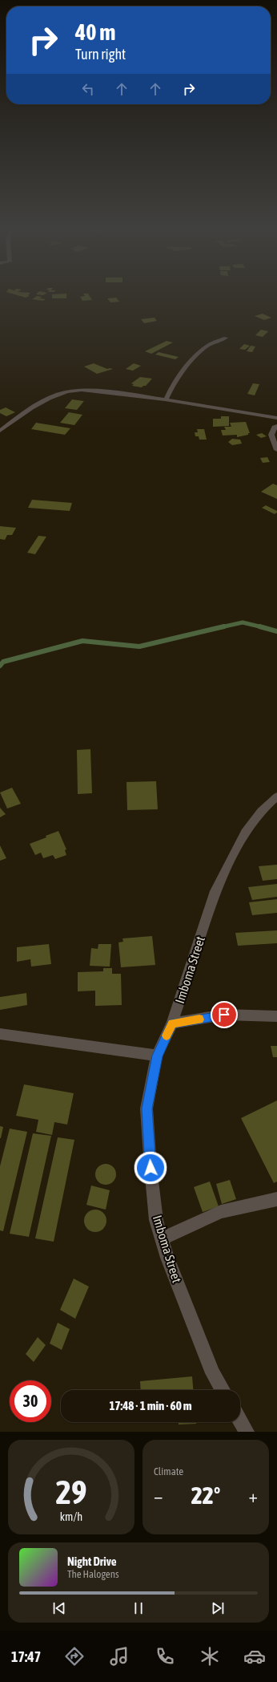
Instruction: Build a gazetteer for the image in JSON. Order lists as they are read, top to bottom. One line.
{"streets":{"street":["Imboma Street"]},"page":{"turn":["40 m","Turn right"],"limit":"30","trip":"17:48 · 1 min · 60 m","tile":"Climate","heat":["−","22°","+"],"song":["Night Drive","The Halogens"],"tabs":"17:47","gauge":["29","km/h"]}}
